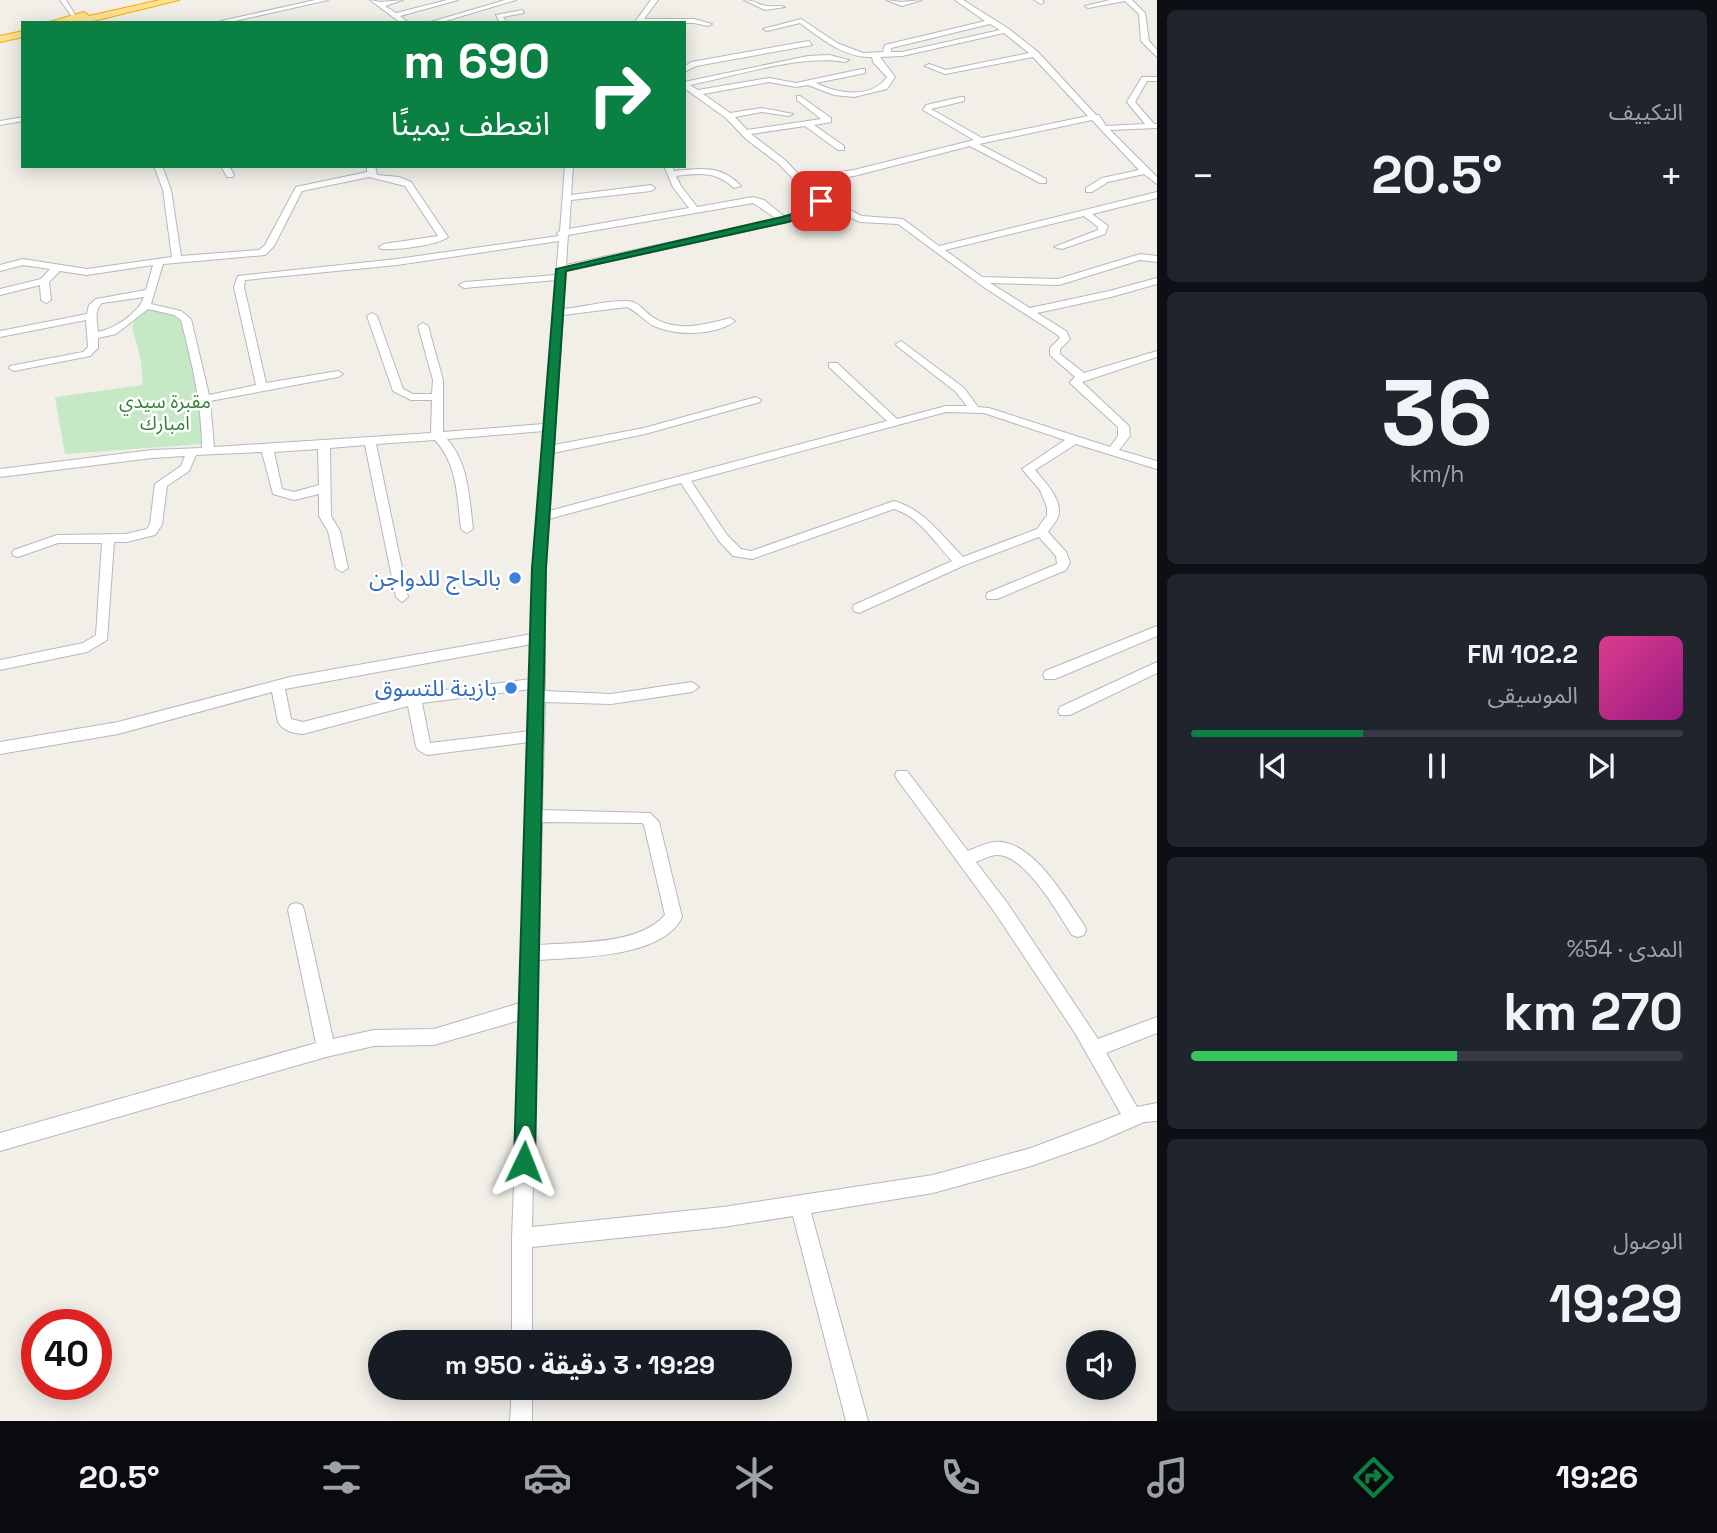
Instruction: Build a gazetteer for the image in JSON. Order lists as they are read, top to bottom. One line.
{"parks":["مقبرة سيدي امبارك"],"places":["بالحاج للدواجن","بازينة للتسوق"],"page":{"tile":["التكييف",["36","km/h"],["المدى · 54%","270 km"],["الوصول","19:29"]],"turn":["690 m","انعطف يمينًا"],"heat":["−","20.5°","+"],"song":["102.2 FM","الموسيقى"],"limit":"40","trip":"19:29 · 3 دقيقة · 950 m","tabs":["19:26","20.5°"]}}
